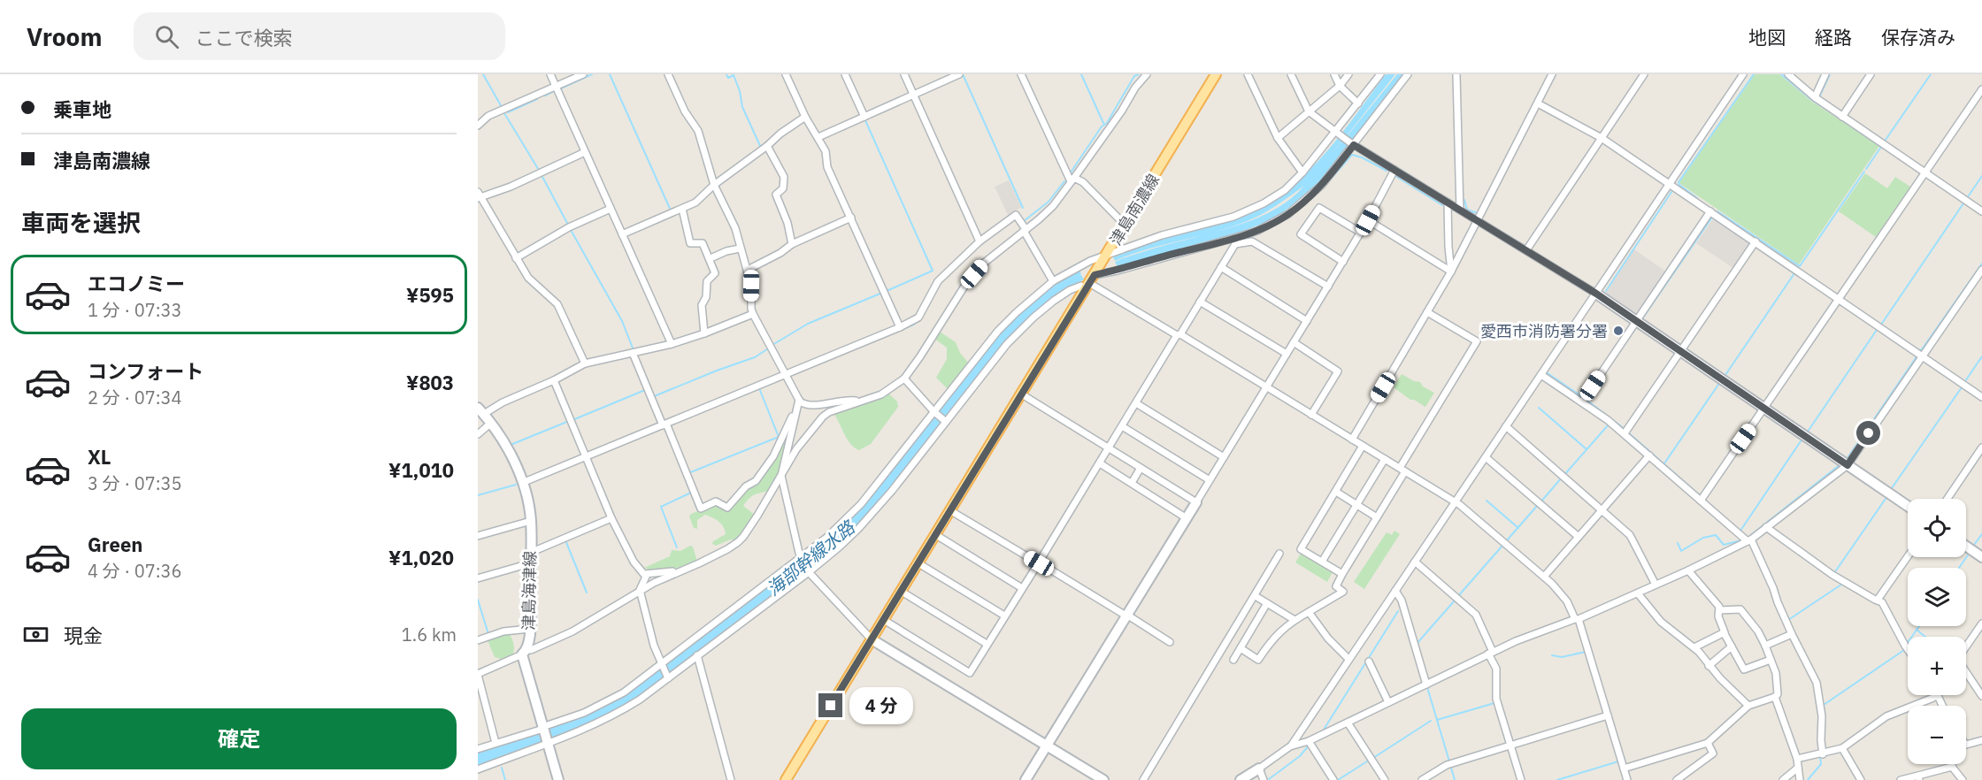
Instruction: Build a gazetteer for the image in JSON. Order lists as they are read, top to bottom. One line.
{"streets":{"main road":["津島南濃線"],"street":["津島海津線"]},"water":["海部幹線水路"],"places":["愛西市消防署分署"],"page":{"header":"Vroom","search":"ここで検索","nav":["地図","経路","保存済み"],"banner":["乗車地","津島南濃線"],"heading":"車両を選択","list":[{"name":"エコノミー","note":"1 分 · 07:33","value":"¥595"},{"name":"コンフォート","note":"2 分 · 07:34","value":"¥803"},{"name":"XL","note":"3 分 · 07:35","value":"¥1,010"},{"name":"Green","note":"4 分 · 07:36","value":"¥1,020"}],"map_buttons":["+","−"],"pay":["現金","1.6 km"],"bubble":"4 分","buttons":"確定"}}
